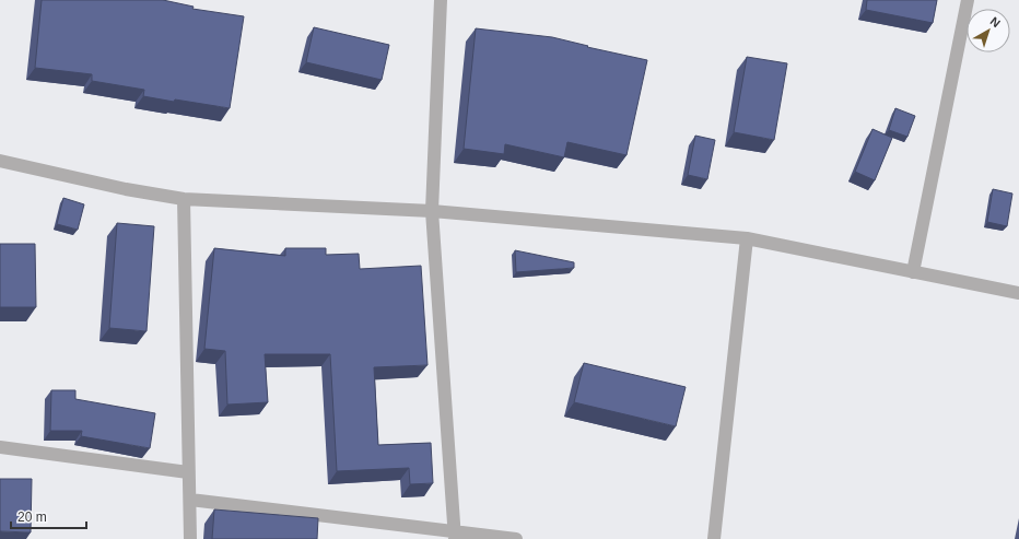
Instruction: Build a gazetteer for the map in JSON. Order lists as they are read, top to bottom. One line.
{"scale_bar":"20 m","north":"top right"}
